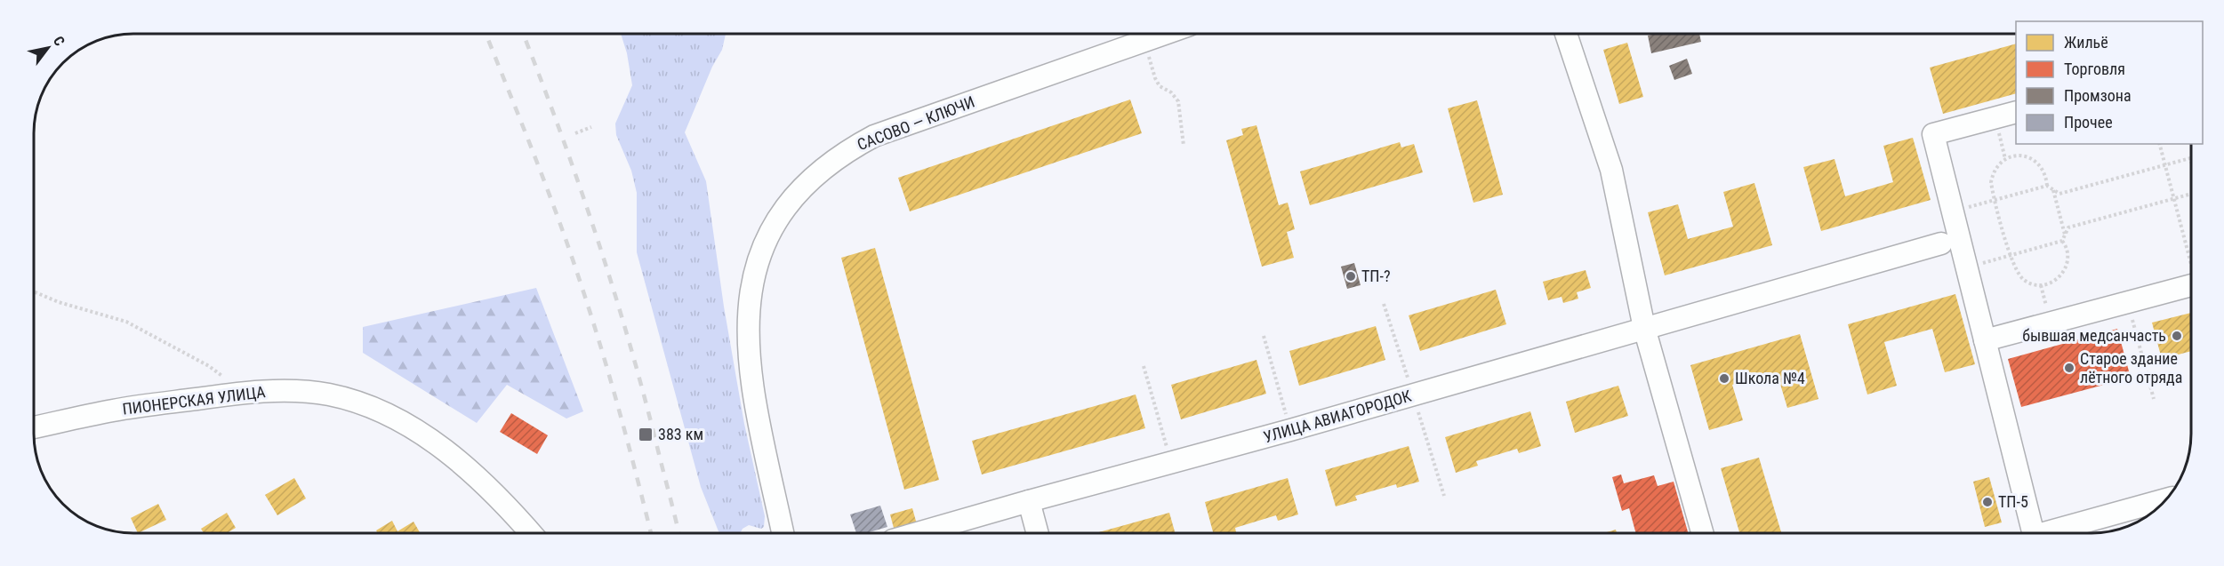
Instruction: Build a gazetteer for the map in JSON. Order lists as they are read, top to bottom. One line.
{"streets":{"street":["САСОВО — КЛЮЧИ","ПИОНЕРСКАЯ УЛИЦА","УЛИЦА АВИАГОРОДОК"]},"places":{"other":["ТП-?","бывшая медсанчасть","Старое здание лётного отряда","Школа №4","ТП-5"],"transit":["383 км"]},"legend":["Жильё","Торговля","Промзона","Прочее"],"north":"top right"}
